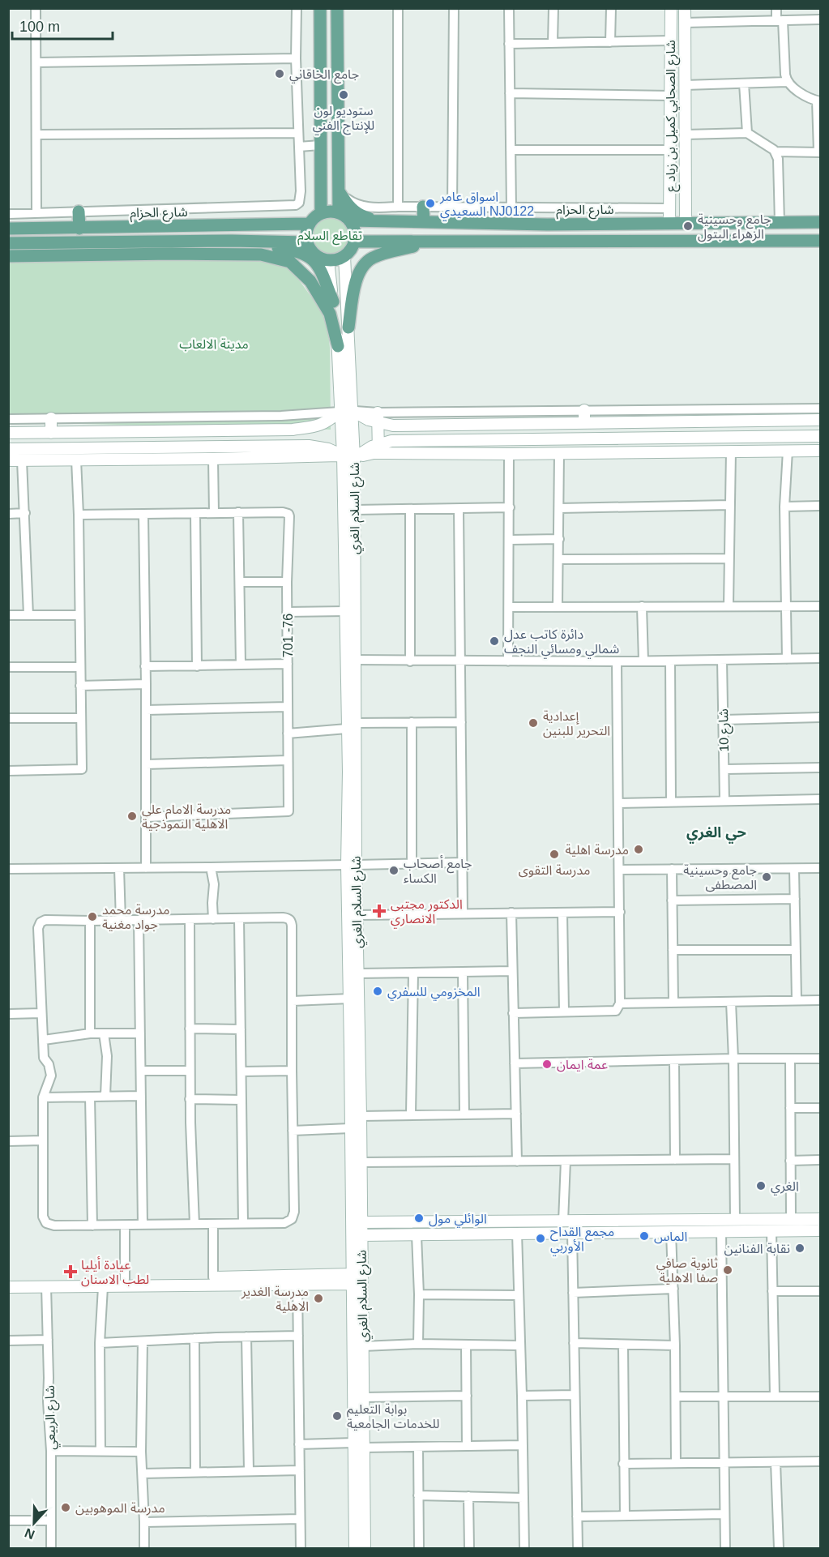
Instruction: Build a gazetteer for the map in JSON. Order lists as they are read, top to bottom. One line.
{"streets":{"main road":["شارع الحزام"],"street":["شارع الصحابي كميل بن زياد ع","شارع السلام الغري","701 -76","شارع 10","شارع الربيعي"]},"crossings":[["شارع الصحابي كميل بن زياد ع","شارع الحزام"],["شارع الحزام","شارع السلام الغري"]],"districts":["حي الغري"],"parks":["تقاطع السلام","مدينة الالعاب"],"places":{"other":["جامع الخاقاني","ستوديو لون للإنتاج الفني","اسواق عامر السعيدي NJ0122","جامع وحسينية الزهراء البتول","دائرة كاتب عدل شمالي ومسائي النجف","إعدادية التحرير للبنين","مدرسة الامام علي الاهلية النموذجية","مدرسة اهلية","مدرسة التقوى","جامع أصحاب الكساء","جامع وحسينية المصطفى","مدرسة محمد جواد مغنية","المخزومي للسفري","عمة ايمان","الغري","الوائلي مول","الماس","مجمع القداح الأوربي","نقابة الفنانين","ثانوية صافي صفا الاهلية","مدرسة الغدير الاهلية","بوابة التعليم للخدمات الجامعية","مدرسة الموهوبين"],"health":["الدكتور مجتبى الانصاري","عيادة أيليا لطب الاسنان"]},"scale_bar":"100 m","north":"bottom"}
